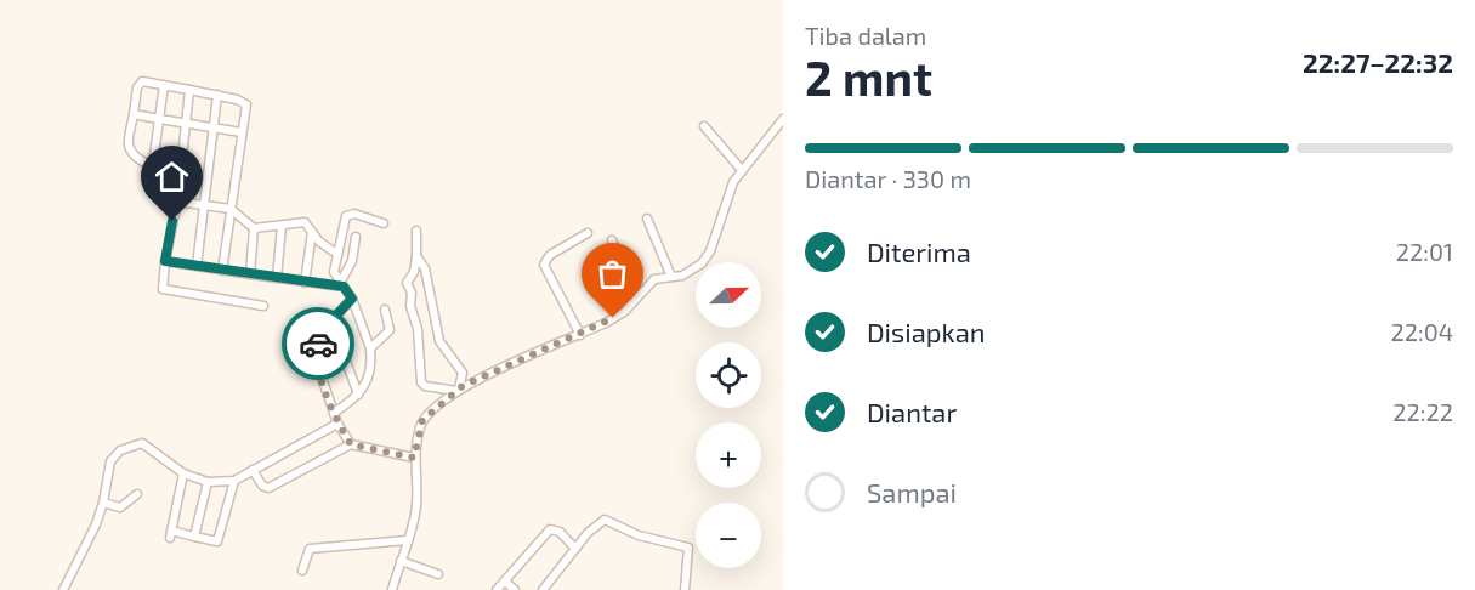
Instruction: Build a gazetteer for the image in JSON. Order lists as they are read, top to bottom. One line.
{"north":"right","page":{"heading":["2 mnt","Tiba dalam","22:27–22:32"],"bar":"Diantar · 330 m","list":[["Diterima","22:01"],["Disiapkan","22:04"],["Diantar","22:22"],"Sampai"],"map_buttons":["+","−"]}}
